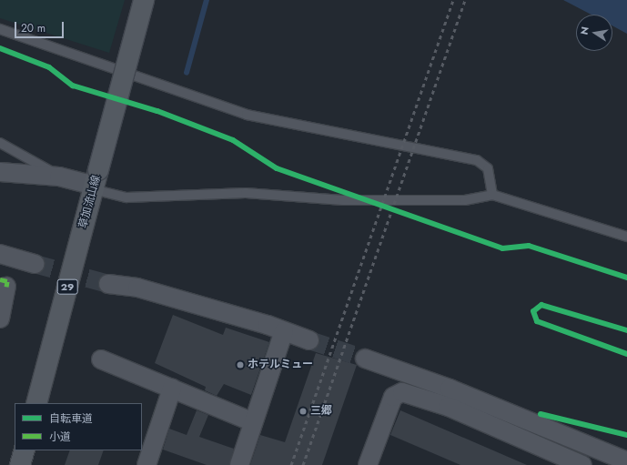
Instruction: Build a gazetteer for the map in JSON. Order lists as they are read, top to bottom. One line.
{"streets":{"main road":["草加流山線","29"]},"places":["ホテルミュー","三郷"],"legend":["自転車道","小道"],"scale_bar":"20 m","north":"left"}
